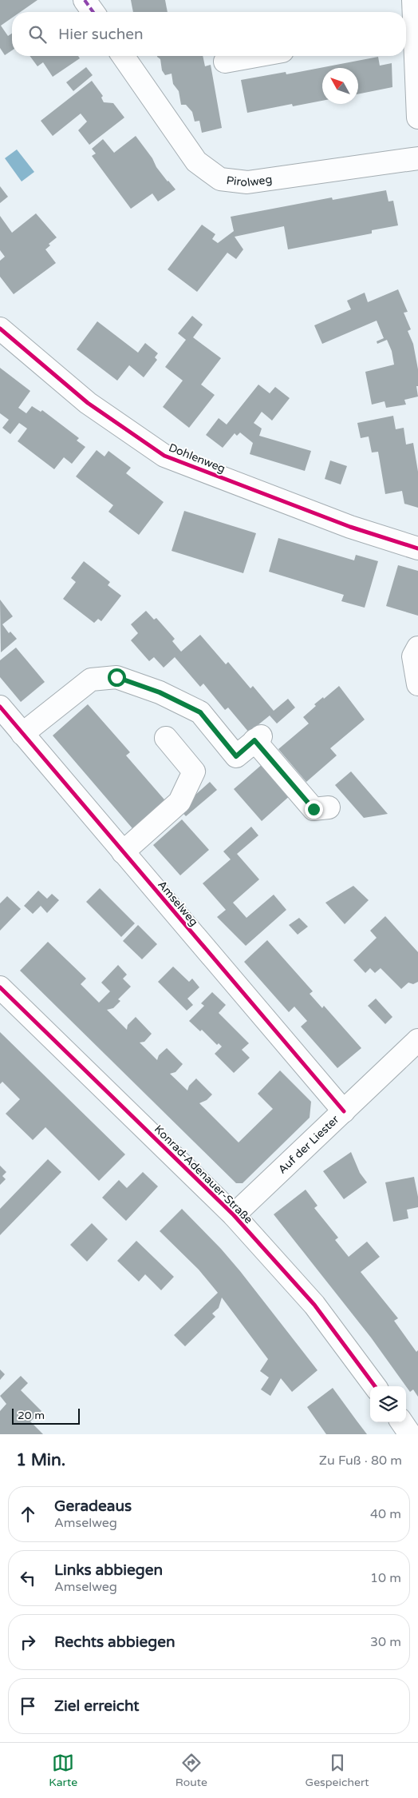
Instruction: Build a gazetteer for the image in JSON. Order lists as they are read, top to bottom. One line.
{"streets":{"street":["Pirolweg","Dohlenweg","Amselweg","Auf der Liester","Konrad-Adenauer-Straße"]},"crossings":[["Amselweg","Auf der Liester"],["Auf der Liester","Konrad-Adenauer-Straße"]],"scale_bar":"20 m","north":"top left","page":{"search":"Hier suchen","scale":"20 m","heading":["1 Min.","Zu Fuß · 80 m"],"list":[["Geradeaus","Amselweg","40 m"],["Links abbiegen","Amselweg","10 m"],["Rechts abbiegen","30 m"],"Ziel erreicht"],"nav":["Karte","Route","Gespeichert"]}}
